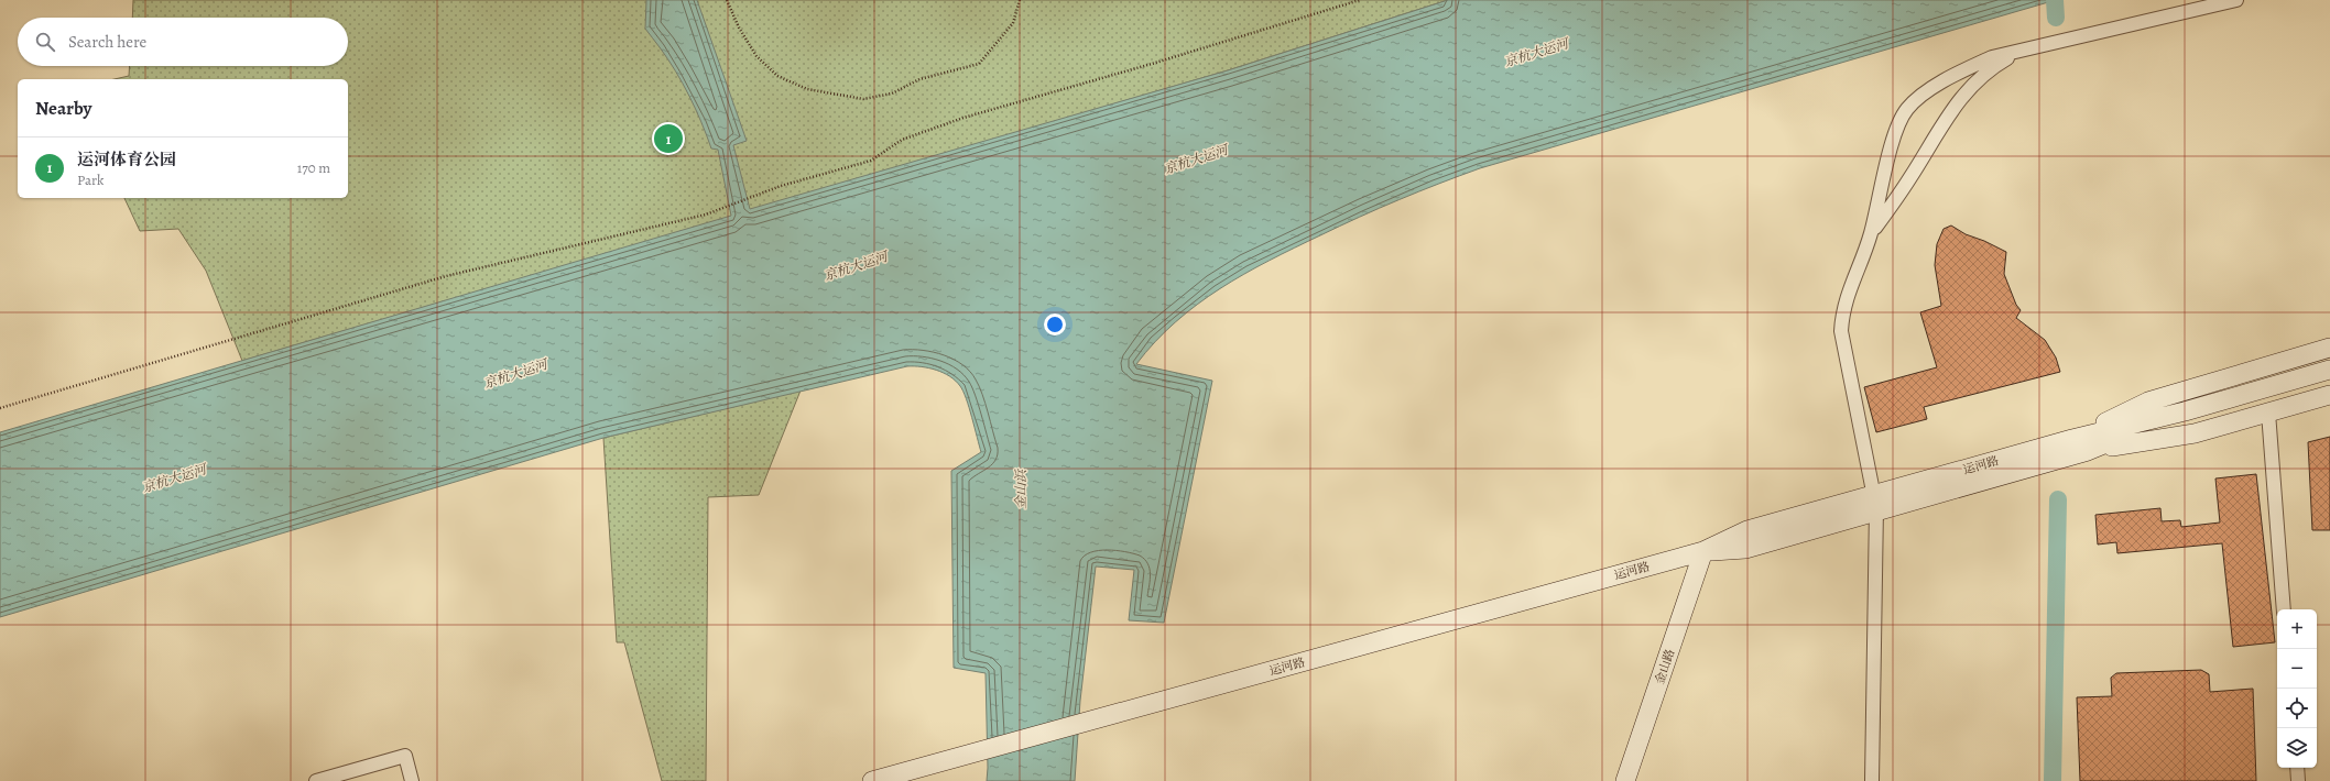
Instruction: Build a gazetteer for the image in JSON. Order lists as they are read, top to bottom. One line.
{"streets":{"street":["运河路","金山路"]},"crossings":[["运河路","金山路"]],"water":["京杭大运河","金山浜"],"page":{"search":"Search here","heading":"Nearby","pins":"1","list":[{"mark":"1","name":"运河体育公园","note":"Park","value":"170 m"}],"map_buttons":["+","−"]}}
